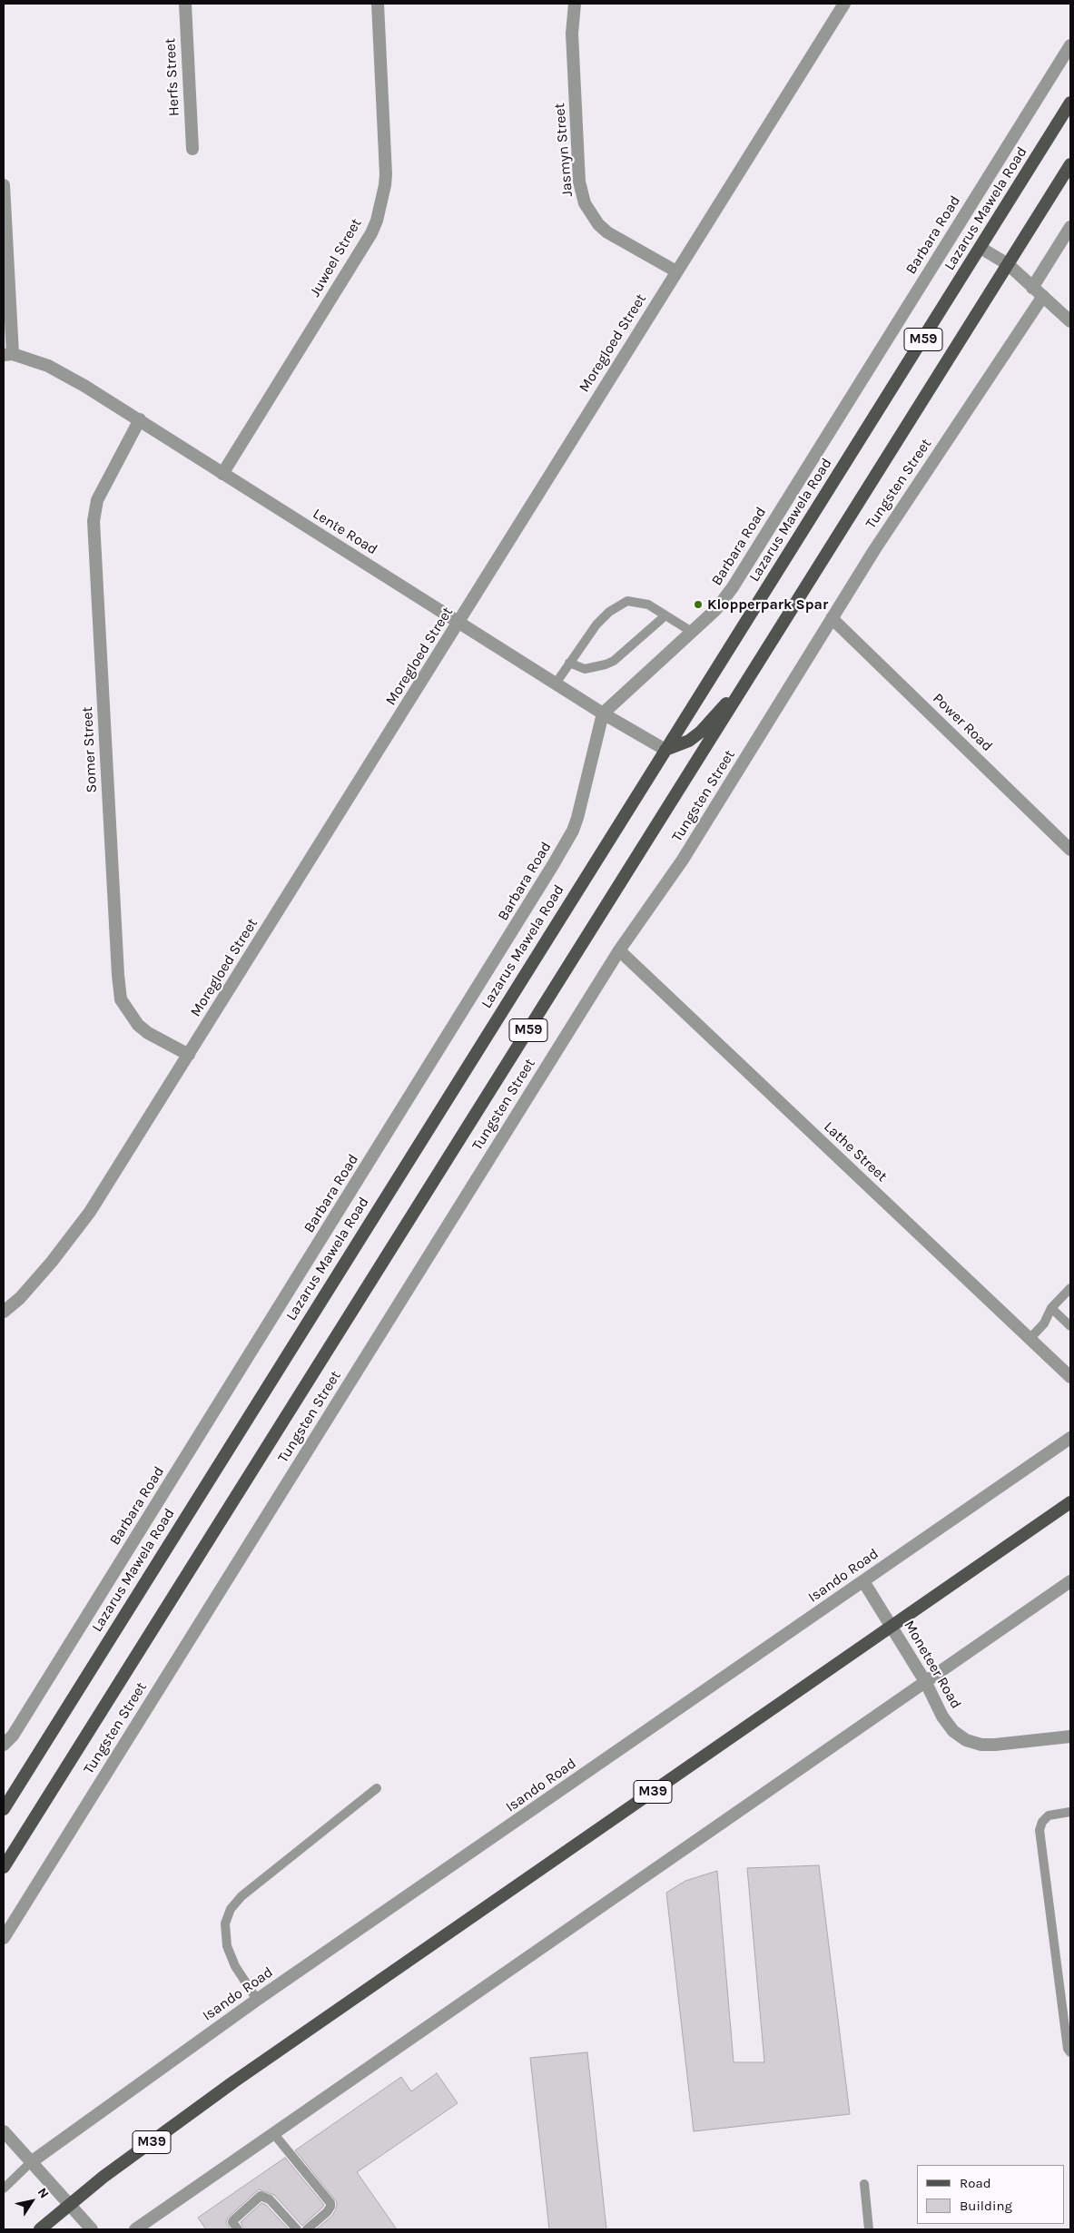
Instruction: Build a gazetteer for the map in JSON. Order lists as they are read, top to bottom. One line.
{"streets":{"main road":["Lazarus Mawela Road","M59","M39"],"street":["Herfs Street","Jasmyn Street","Barbara Road","Juweel Street","Moregloed Street","Tungsten Street","Lente Road","Power Road","Somer Street","Lathe Street","Isando Road","Moneteer Road"]},"crossings":[["Jasmyn Street","Moregloed Street"],["Lazarus Mawela Road","Lente Road"],["Barbara Road","Lente Road"],["Juweel Street","Lente Road"],["Moregloed Street","Lente Road"],["Moregloed Street","Somer Street"],["Tungsten Street","Power Road"],["Tungsten Street","Lathe Street"],["Lente Road","Somer Street"],["Isando Road","Moneteer Road"],["Moneteer Road","M39"]],"places":["Klopperpark Spar"],"legend":["Road","Building"],"north":"top right"}
